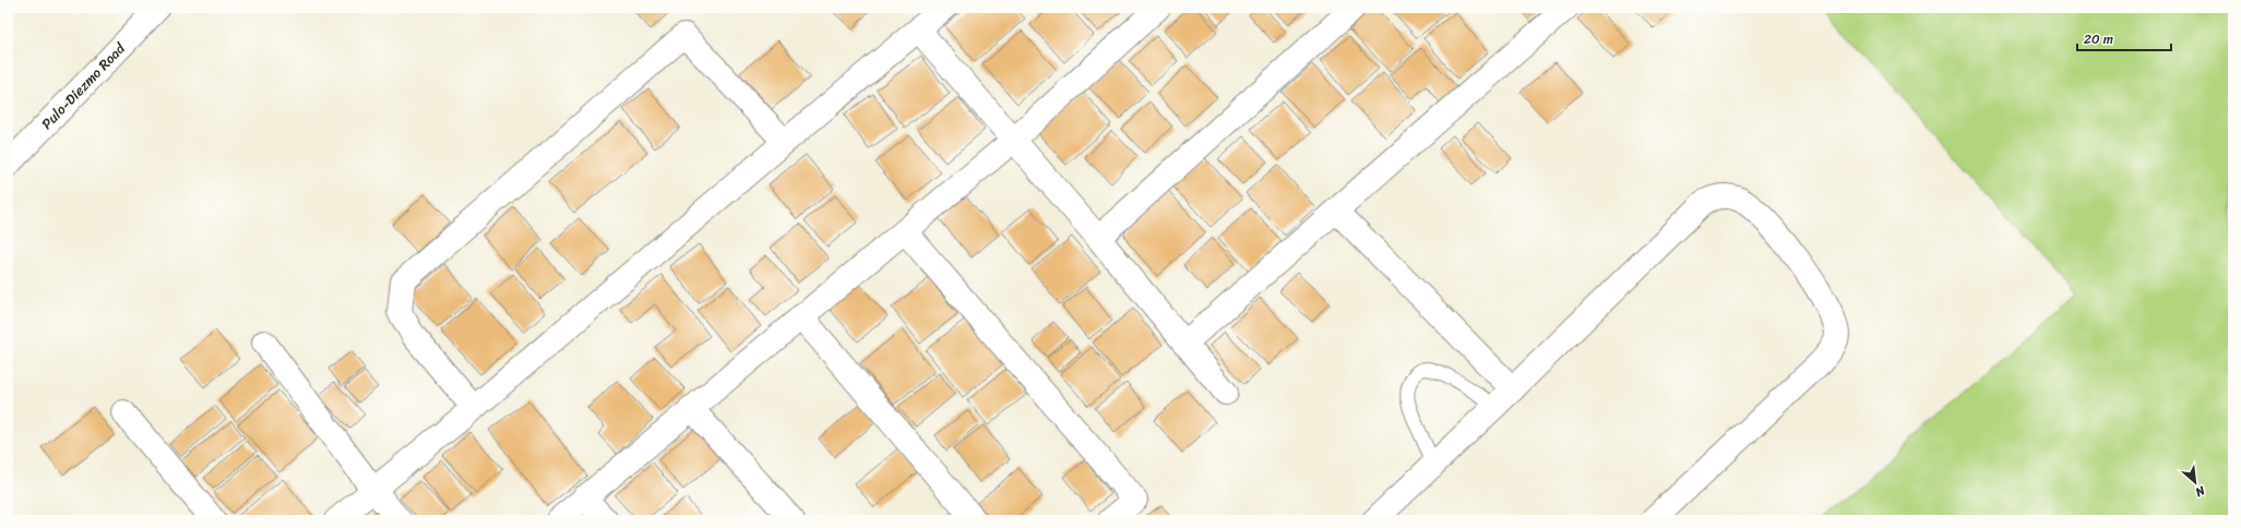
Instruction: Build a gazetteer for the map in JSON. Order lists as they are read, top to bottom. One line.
{"streets":{"street":["Pulo-Diezmo Road"]},"scale_bar":"20 m","north":"bottom right"}
